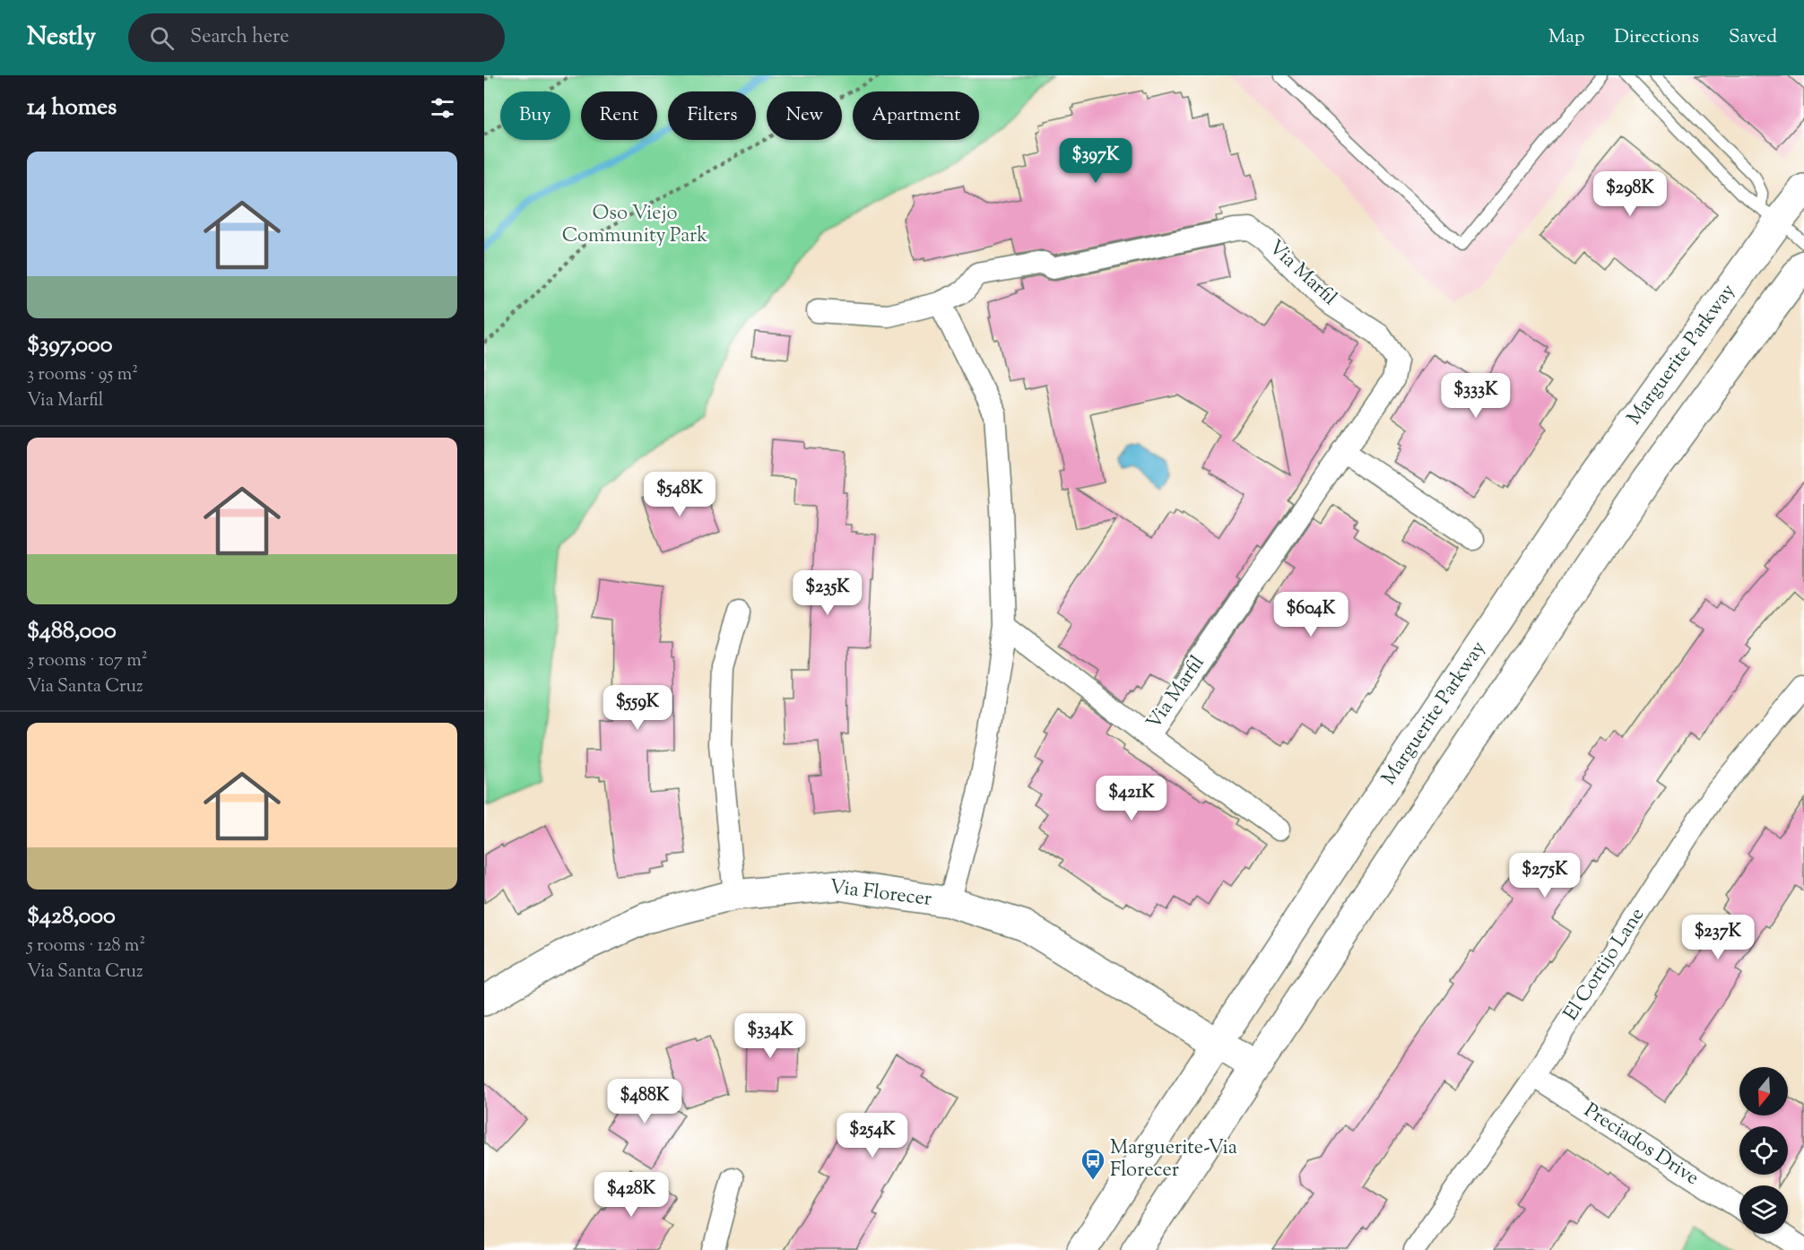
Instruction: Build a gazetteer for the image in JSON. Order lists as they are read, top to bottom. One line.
{"streets":{"main road":["Marguerite Parkway","Via Florecer"],"street":["Via Marfil","El Cortijo Lane","Preciados Drive"]},"crossings":[["Marguerite Parkway","Via Florecer"],["El Cortijo Lane","Preciados Drive"]],"parks":["Oso Viejo Community Park"],"places":{"bus stop":["Marguerite-Via Florecer"]},"north":"bottom","page":{"header":"Nestly","search":"Search here","nav":["Map","Directions","Saved"],"heading":"14 homes","chip":["Buy","Rent","Filters","New","Apartment"],"price":["$397K","$298K","$333K","$548K","$235K","$604K","$559K","$421K","$275K","$237K","$334K","$488K","$254K","$428K"],"list":[{"name":"$397,000","note":"3 rooms · 95 m² · Via Marfil"},{"name":"$488,000","note":"3 rooms · 107 m² · Via Santa Cruz"},{"name":"$428,000","note":"5 rooms · 128 m² · Via Santa Cruz"}]}}
